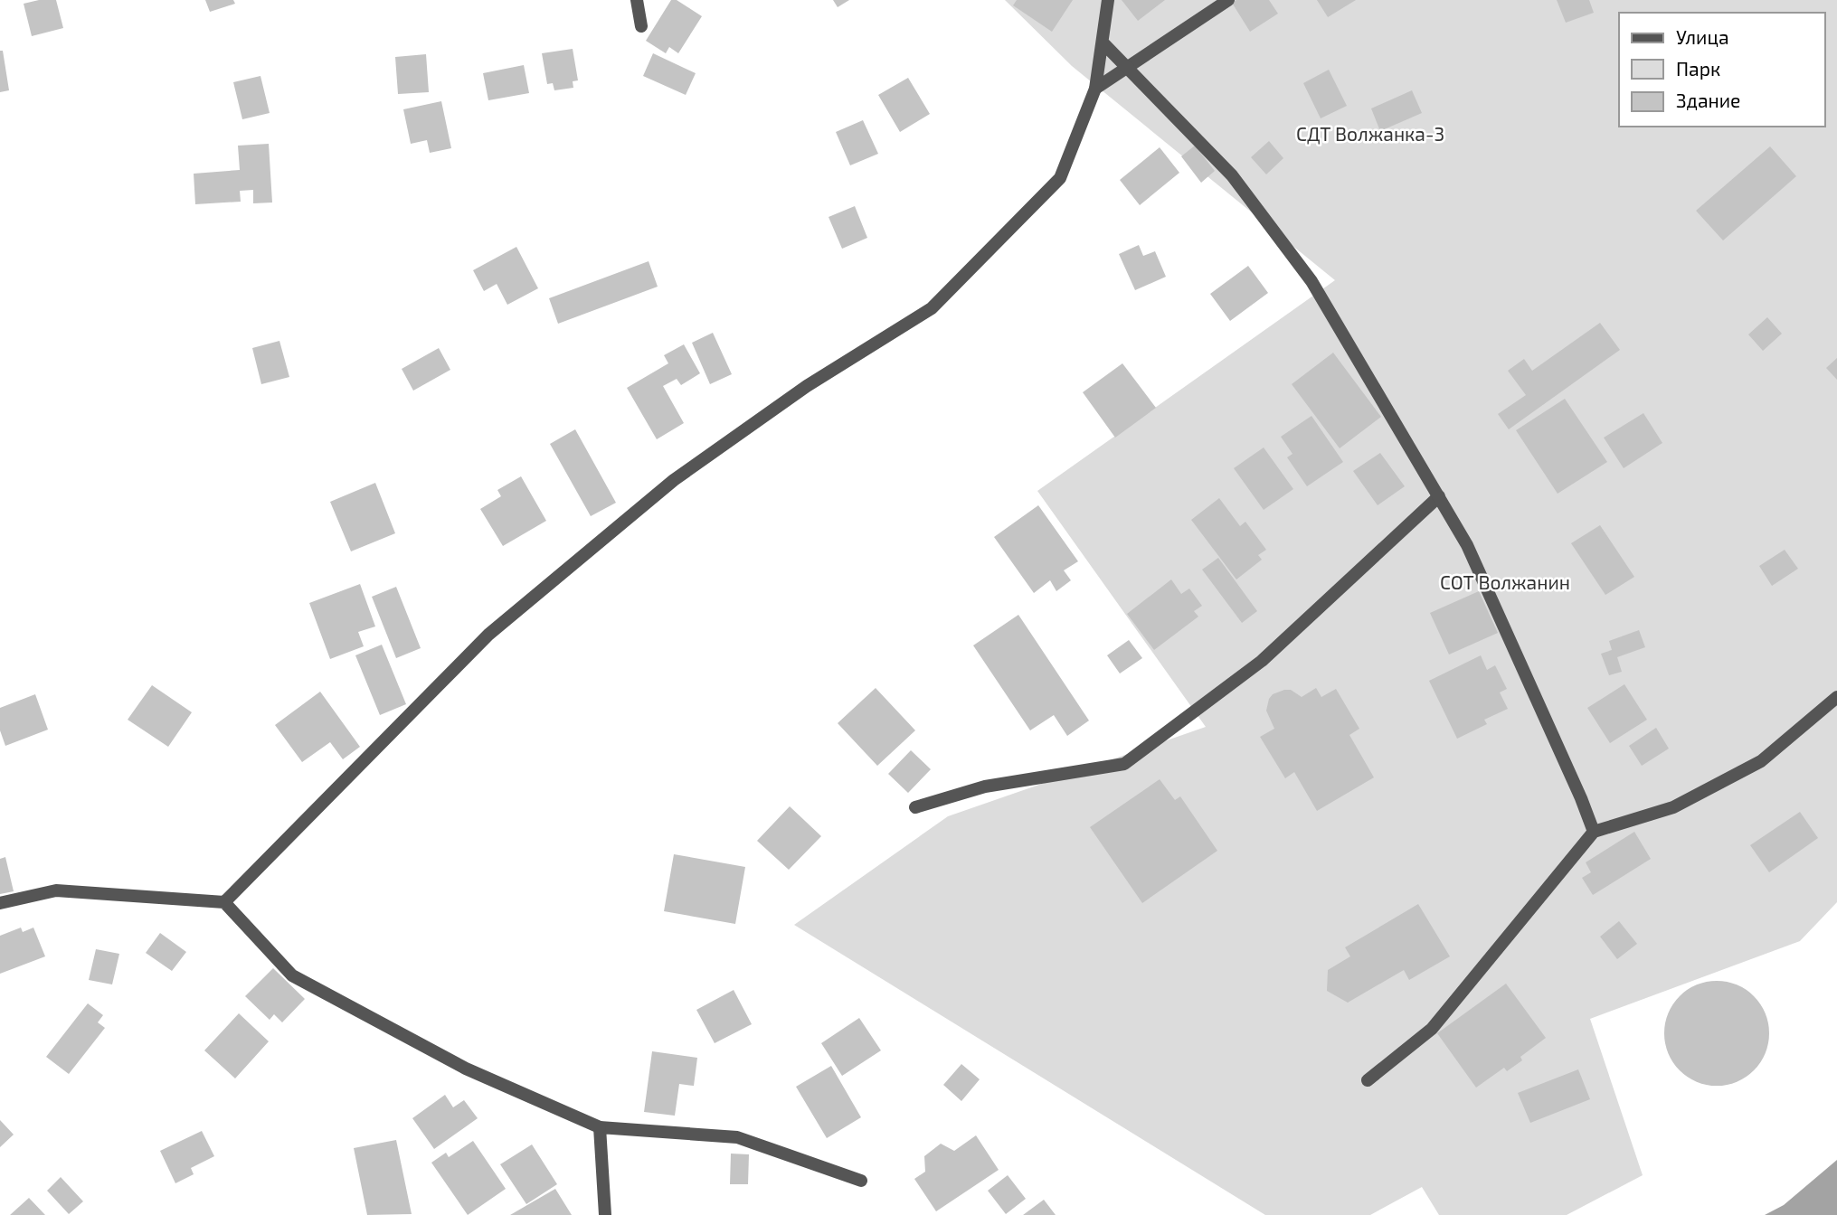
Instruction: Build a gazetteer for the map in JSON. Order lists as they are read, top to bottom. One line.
{"parks":["СДТ Волжанка-3","СОТ Волжанин"],"legend":["Улица","Парк","Здание"]}
